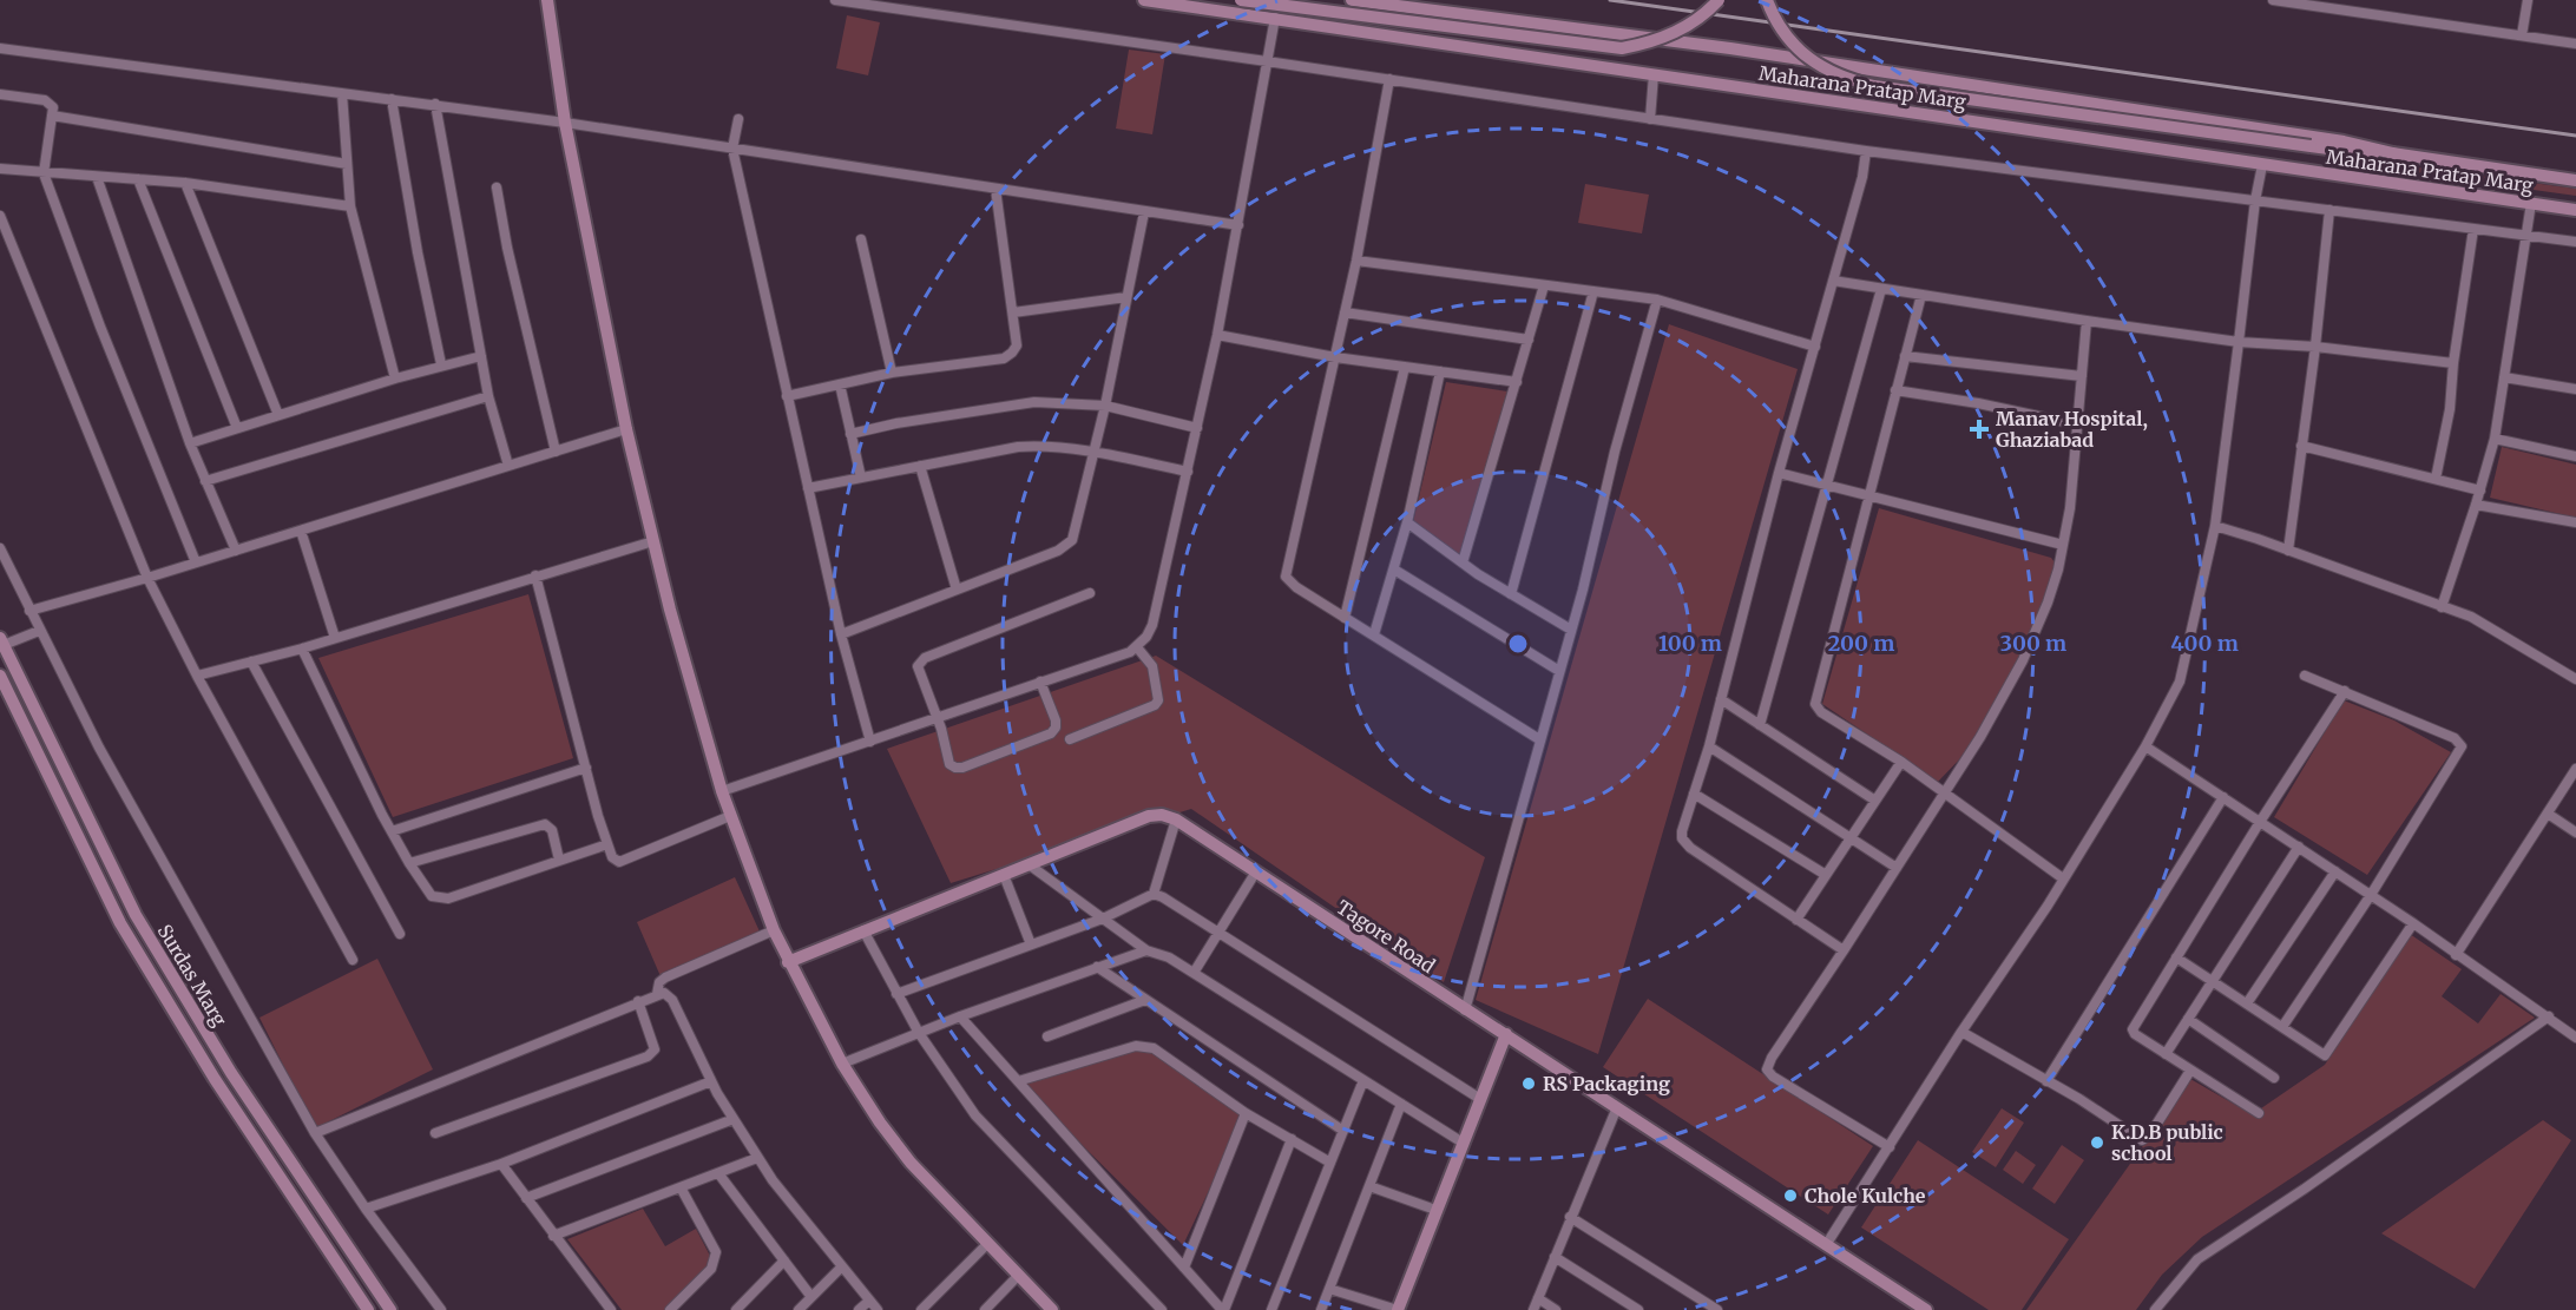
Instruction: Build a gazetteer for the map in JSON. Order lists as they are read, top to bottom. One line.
{"streets":{"street":["Maharana Pratap Marg","Tagore Road","Surdas Marg"]},"places":{"health":["Manav Hospital, Ghaziabad"],"other":["RS Packaging","K.D.B public school","Chole Kulche"]},"rings":["100 m","200 m","300 m","400 m"]}
